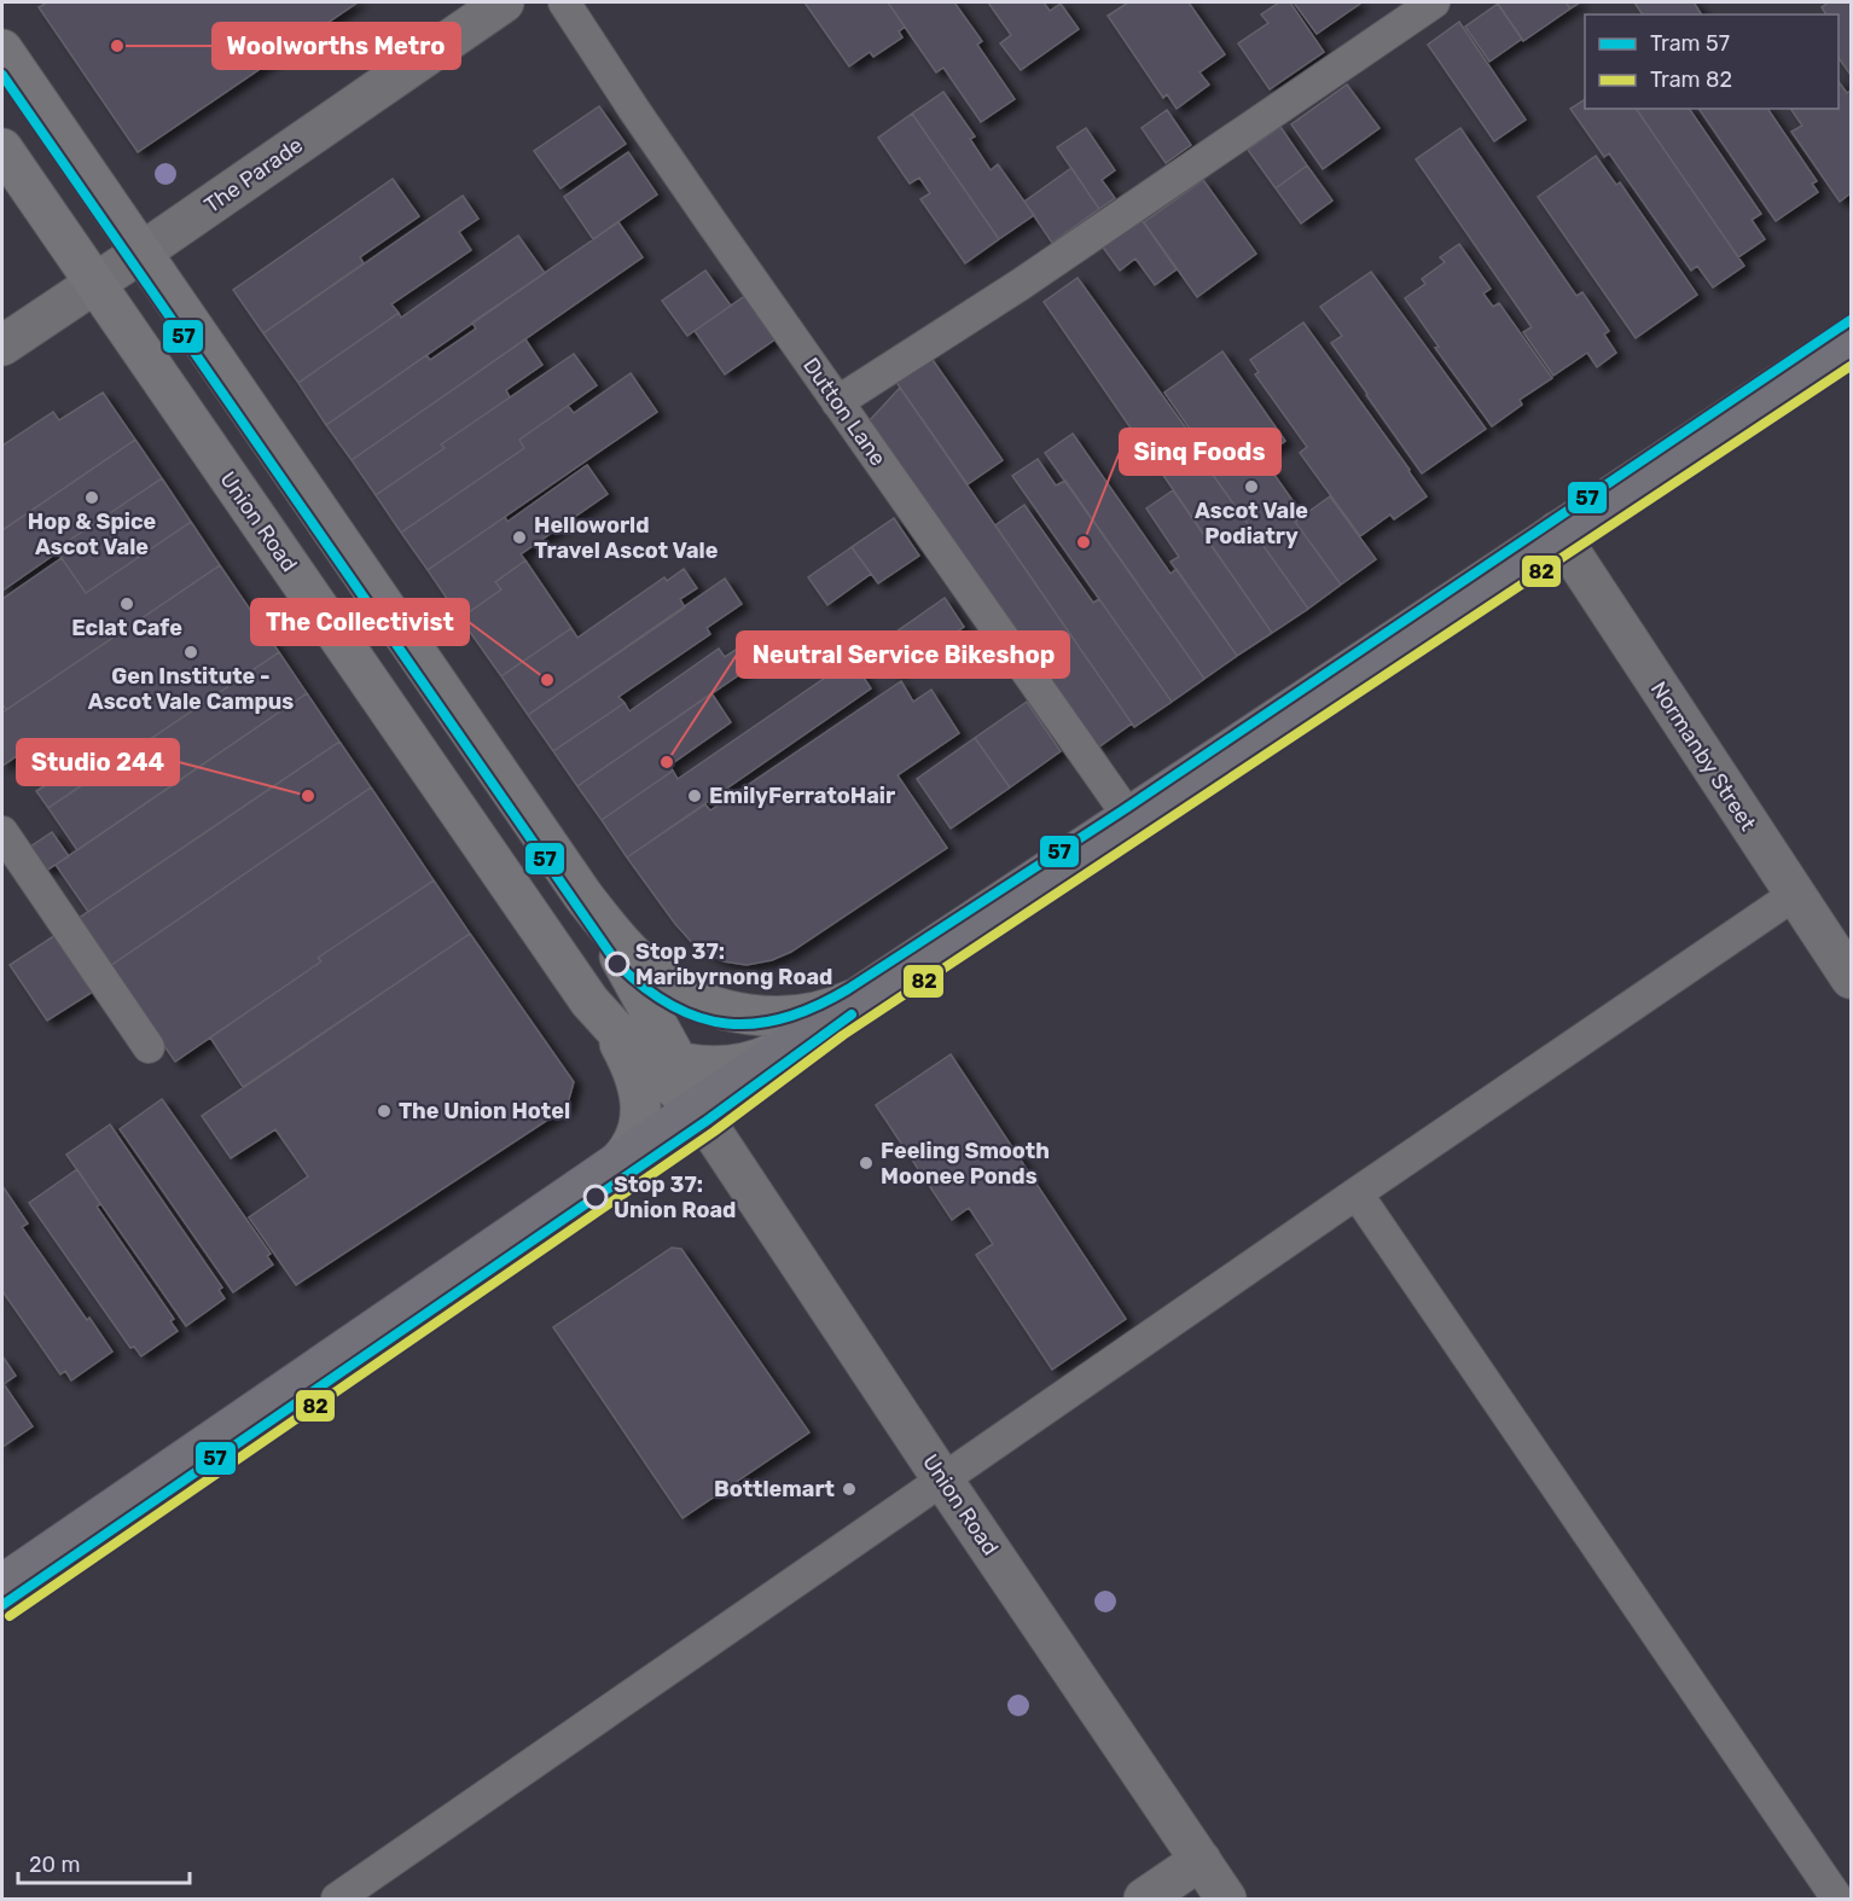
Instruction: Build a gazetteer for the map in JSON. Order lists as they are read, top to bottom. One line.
{"streets":{"street":["The Parade","Union Road","Normanby Street"],"lane":["Dutton Lane"]},"crossings":[["The Parade","Union Road"]],"places":["Woolworths Metro","Ascot Vale Podiatry","Hop & Spice Ascot Vale","Helloworld Travel Ascot Vale","Sinq Foods","Eclat Cafe","Gen Institute - Ascot Vale Campus","The Collectivist","Neutral Service Bikeshop","Studio 244","EmilyFerratoHair","Stop 37: Maribyrnong Road","The Union Hotel","Feeling Smooth Moonee Ponds","Stop 37: Union Road","Bottlemart"],"lines":["tram line 57","tram line 82"],"legend":["Tram 57","Tram 82"],"scale_bar":"20 m"}
